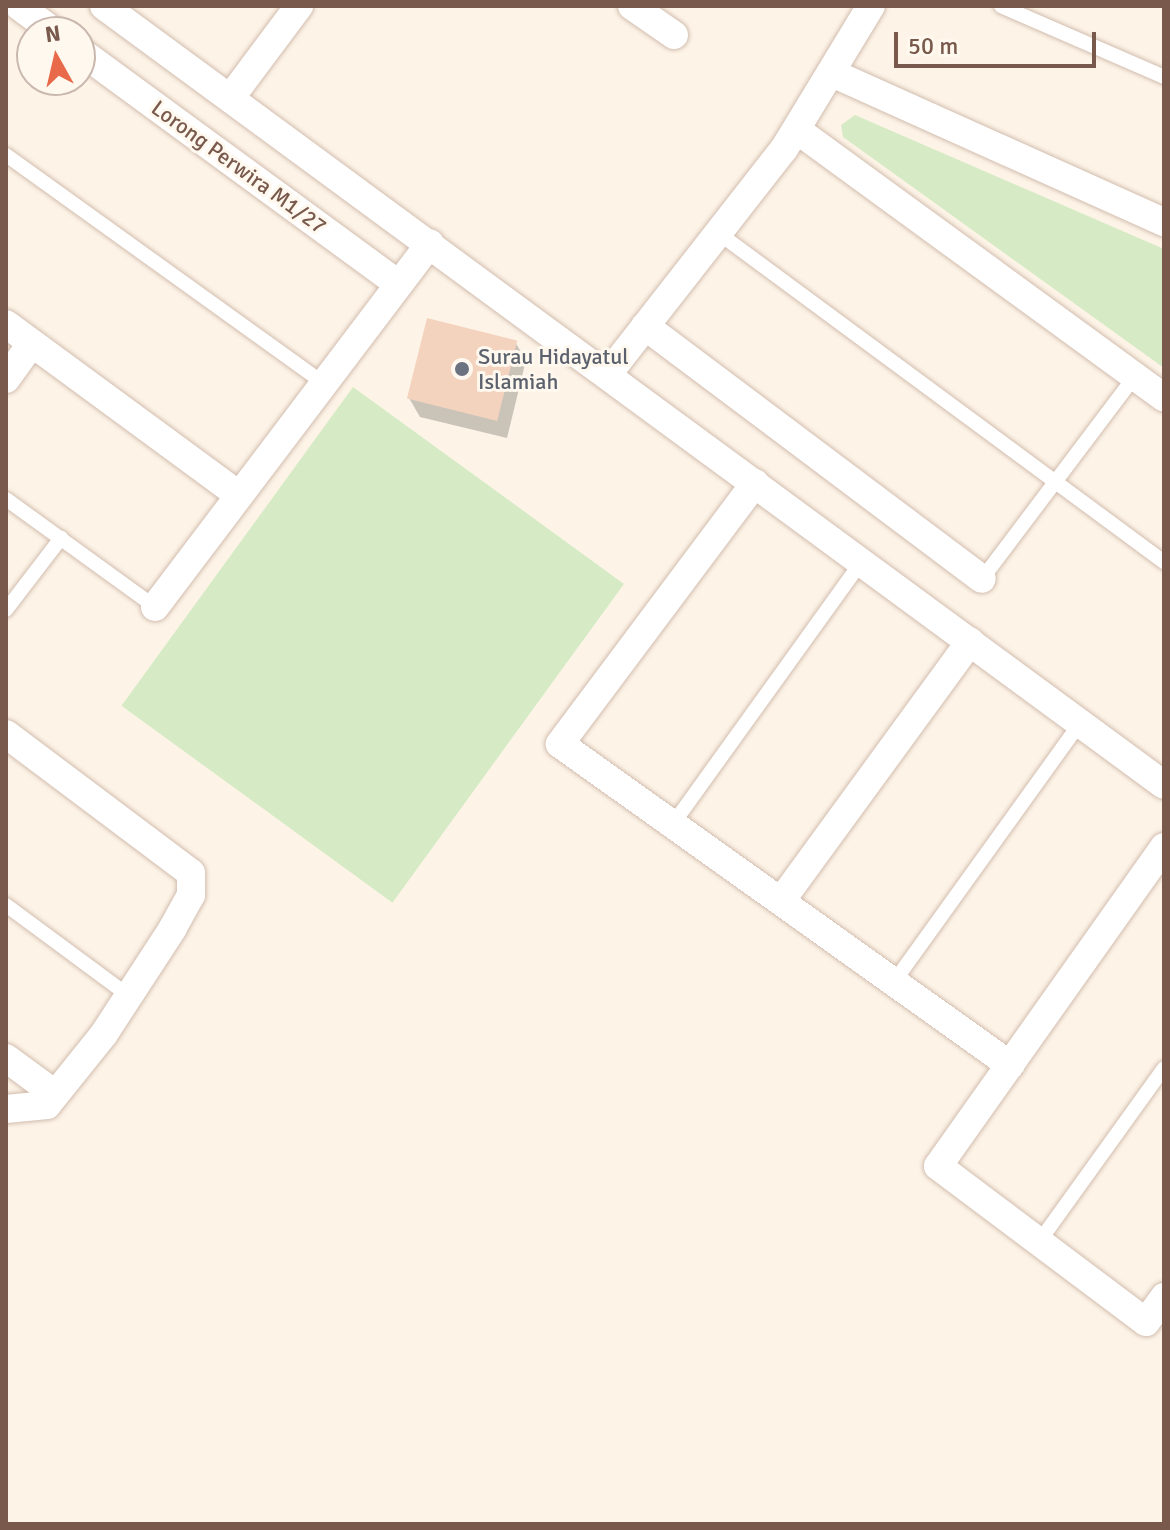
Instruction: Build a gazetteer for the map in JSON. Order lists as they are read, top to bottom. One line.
{"streets":{"street":["Lorong Perwira M1/27"]},"places":["Surau Hidayatul Islamiah"],"scale_bar":"50 m","north":"top"}
